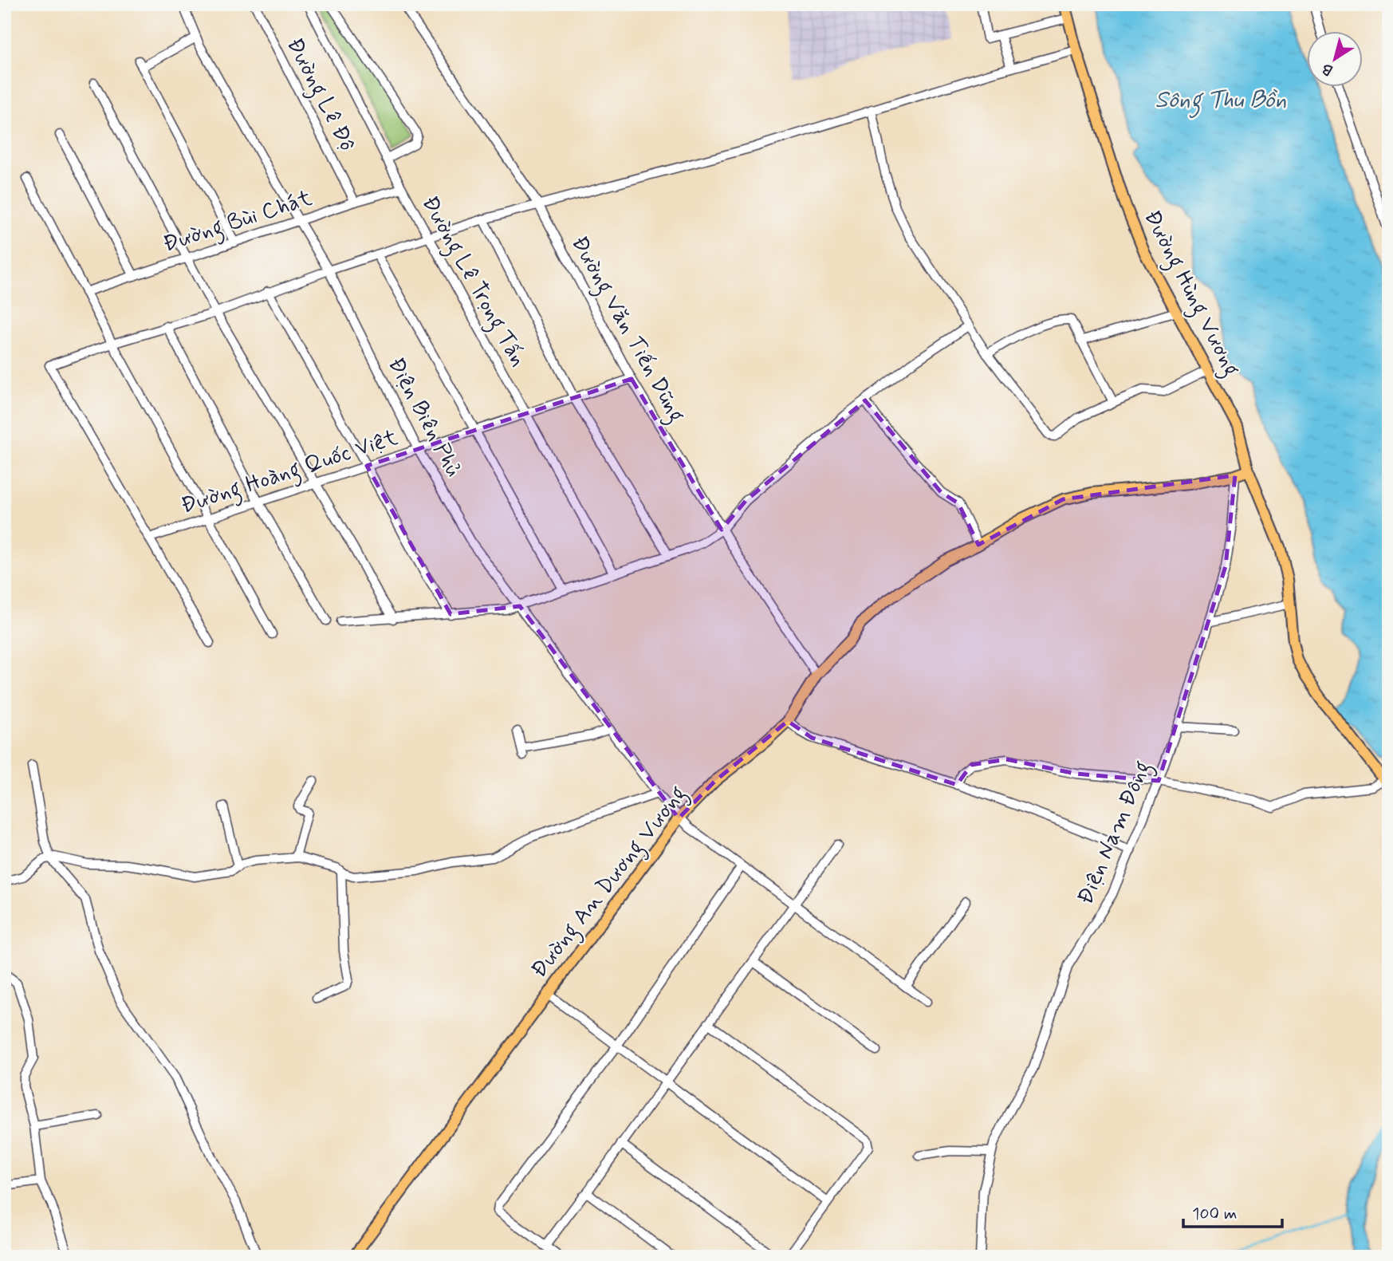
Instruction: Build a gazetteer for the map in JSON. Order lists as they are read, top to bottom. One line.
{"streets":{"main road":["Đường Hùng Vương","Đường An Dương Vương"],"street":["Đường Lê Độ","Đường Bùi Chát","Đường Lê Trọng Tấn","Đường Văn Tiến Dũng","Điện Biên Phủ","Đường Hoàng Quốc Việt","Điện Nam Đông"]},"crossings":[["Đường Lê Độ","Đường Bùi Chát"],["Đường Bùi Chát","Đường Lê Trọng Tấn"],["Đường Bùi Chát","Điện Biên Phủ"],["Đường Lê Trọng Tấn","Đường Hoàng Quốc Việt"],["Đường Hùng Vương","Đường An Dương Vương"],["Đường Văn Tiến Dũng","Đường Hoàng Quốc Việt"],["Đường Văn Tiến Dũng","Đường An Dương Vương"],["Điện Biên Phủ","Đường Hoàng Quốc Việt"],["Điện Biên Phủ","Đường An Dương Vương"],["Điện Nam Đông","Đường An Dương Vương"]],"water":["Sông Thu Bồn"],"scale_bar":"100 m","north":"bottom left"}
